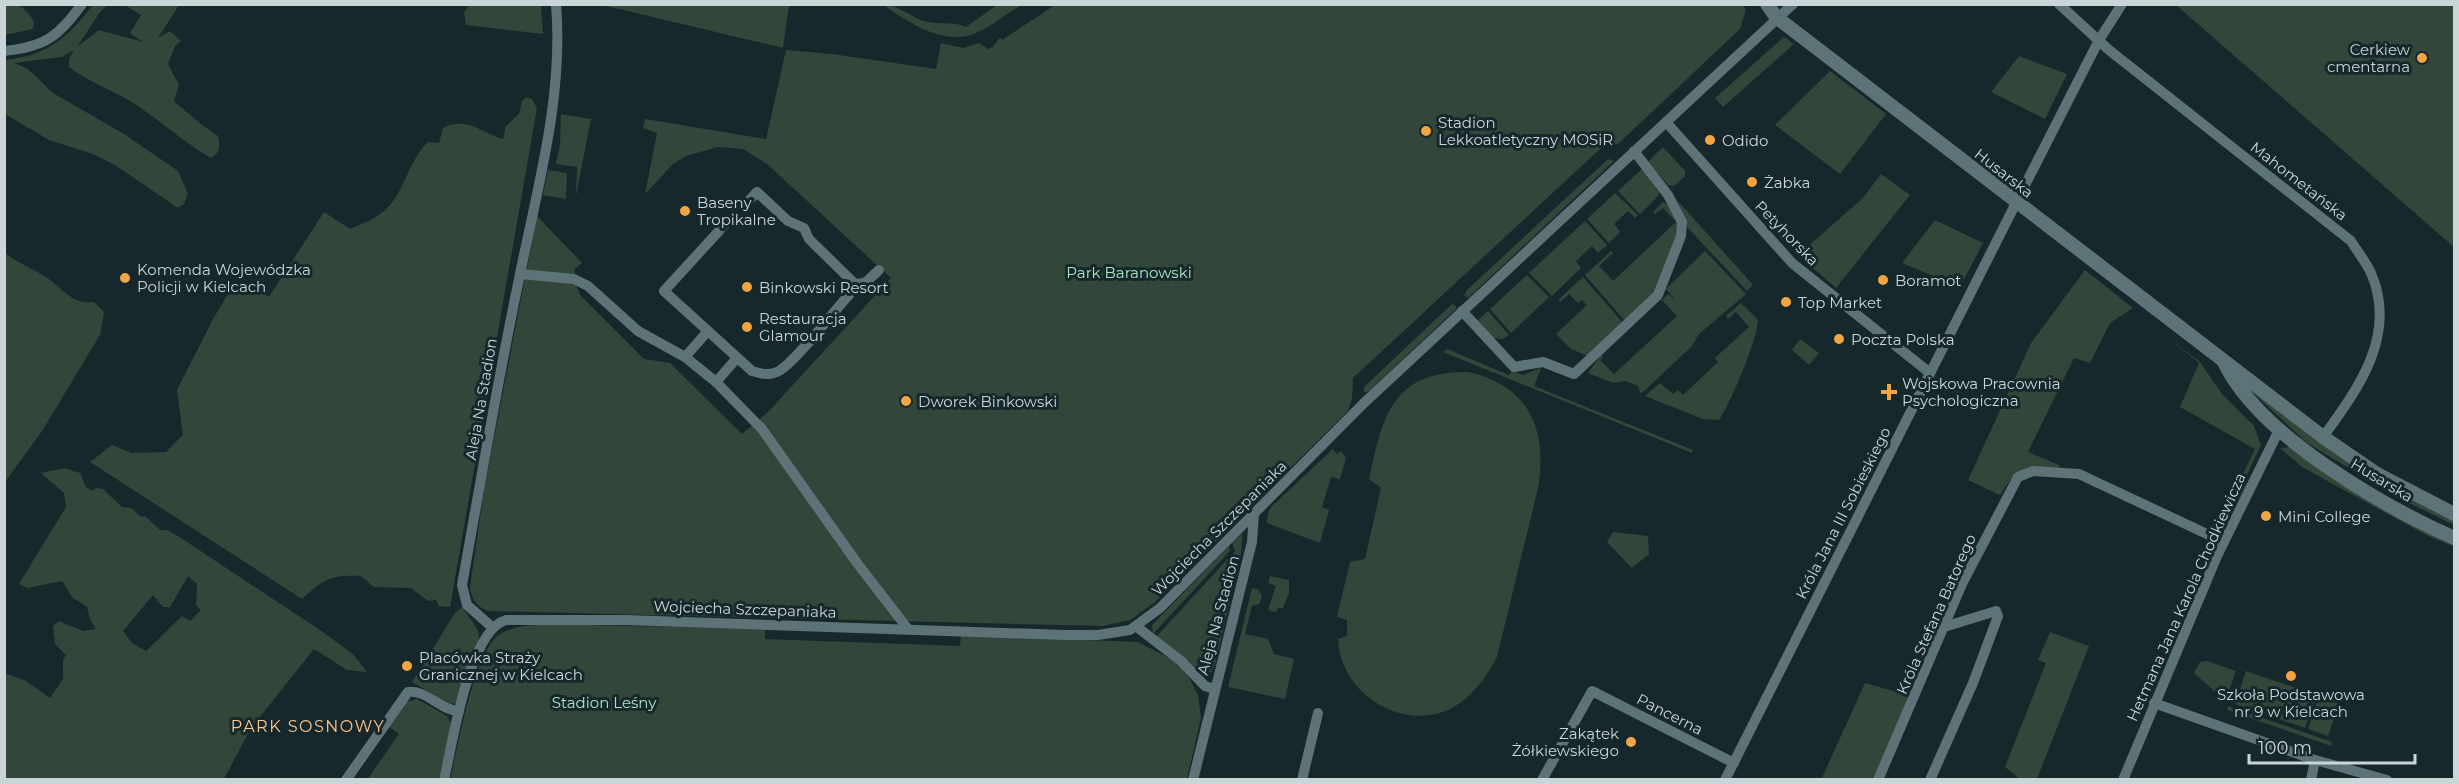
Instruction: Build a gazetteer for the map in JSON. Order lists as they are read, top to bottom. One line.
{"streets":{"main road":["Husarska"],"street":["Mahometańska","Petyhorska","Aleja Na Stadion","Króla Jana III Sobieskiego","Wojciecha Szczepaniaka","Hetmana Jana Karola Chodkiewicza","Króla Stefana Batorego","Pancerna"]},"crossings":[["Husarska","Mahometańska"],["Husarska","Króla Jana III Sobieskiego"],["Husarska","Wojciecha Szczepaniaka"],["Husarska","Hetmana Jana Karola Chodkiewicza"],["Mahometańska","Króla Jana III Sobieskiego"],["Petyhorska","Króla Jana III Sobieskiego"],["Petyhorska","Wojciecha Szczepaniaka"],["Aleja Na Stadion","Wojciecha Szczepaniaka"],["Króla Jana III Sobieskiego","Pancerna"],["Hetmana Jana Karola Chodkiewicza","Króla Stefana Batorego"]],"districts":["PARK SOSNOWY"],"parks":["Park Baranowski","Stadion Leśny"],"places":{"other":["Cerkiew cmentarna","Stadion Lekkoatletyczny MOSiR","Odido","Żabka","Baseny Tropikalne","Komenda Wojewódzka Policji w Kielcach","Boramot","Binkowski Resort","Top Market","Restauracja Glamour","Poczta Polska","Dworek Binkowski","Mini College","Placówka Straży Granicznej w Kielcach","Szkoła Podstawowa nr 9 w Kielcach","Zakątek Żółkiewskiego"],"health":["Wojskowa Pracownia Psychologiczna"]},"scale_bar":"100 m"}
